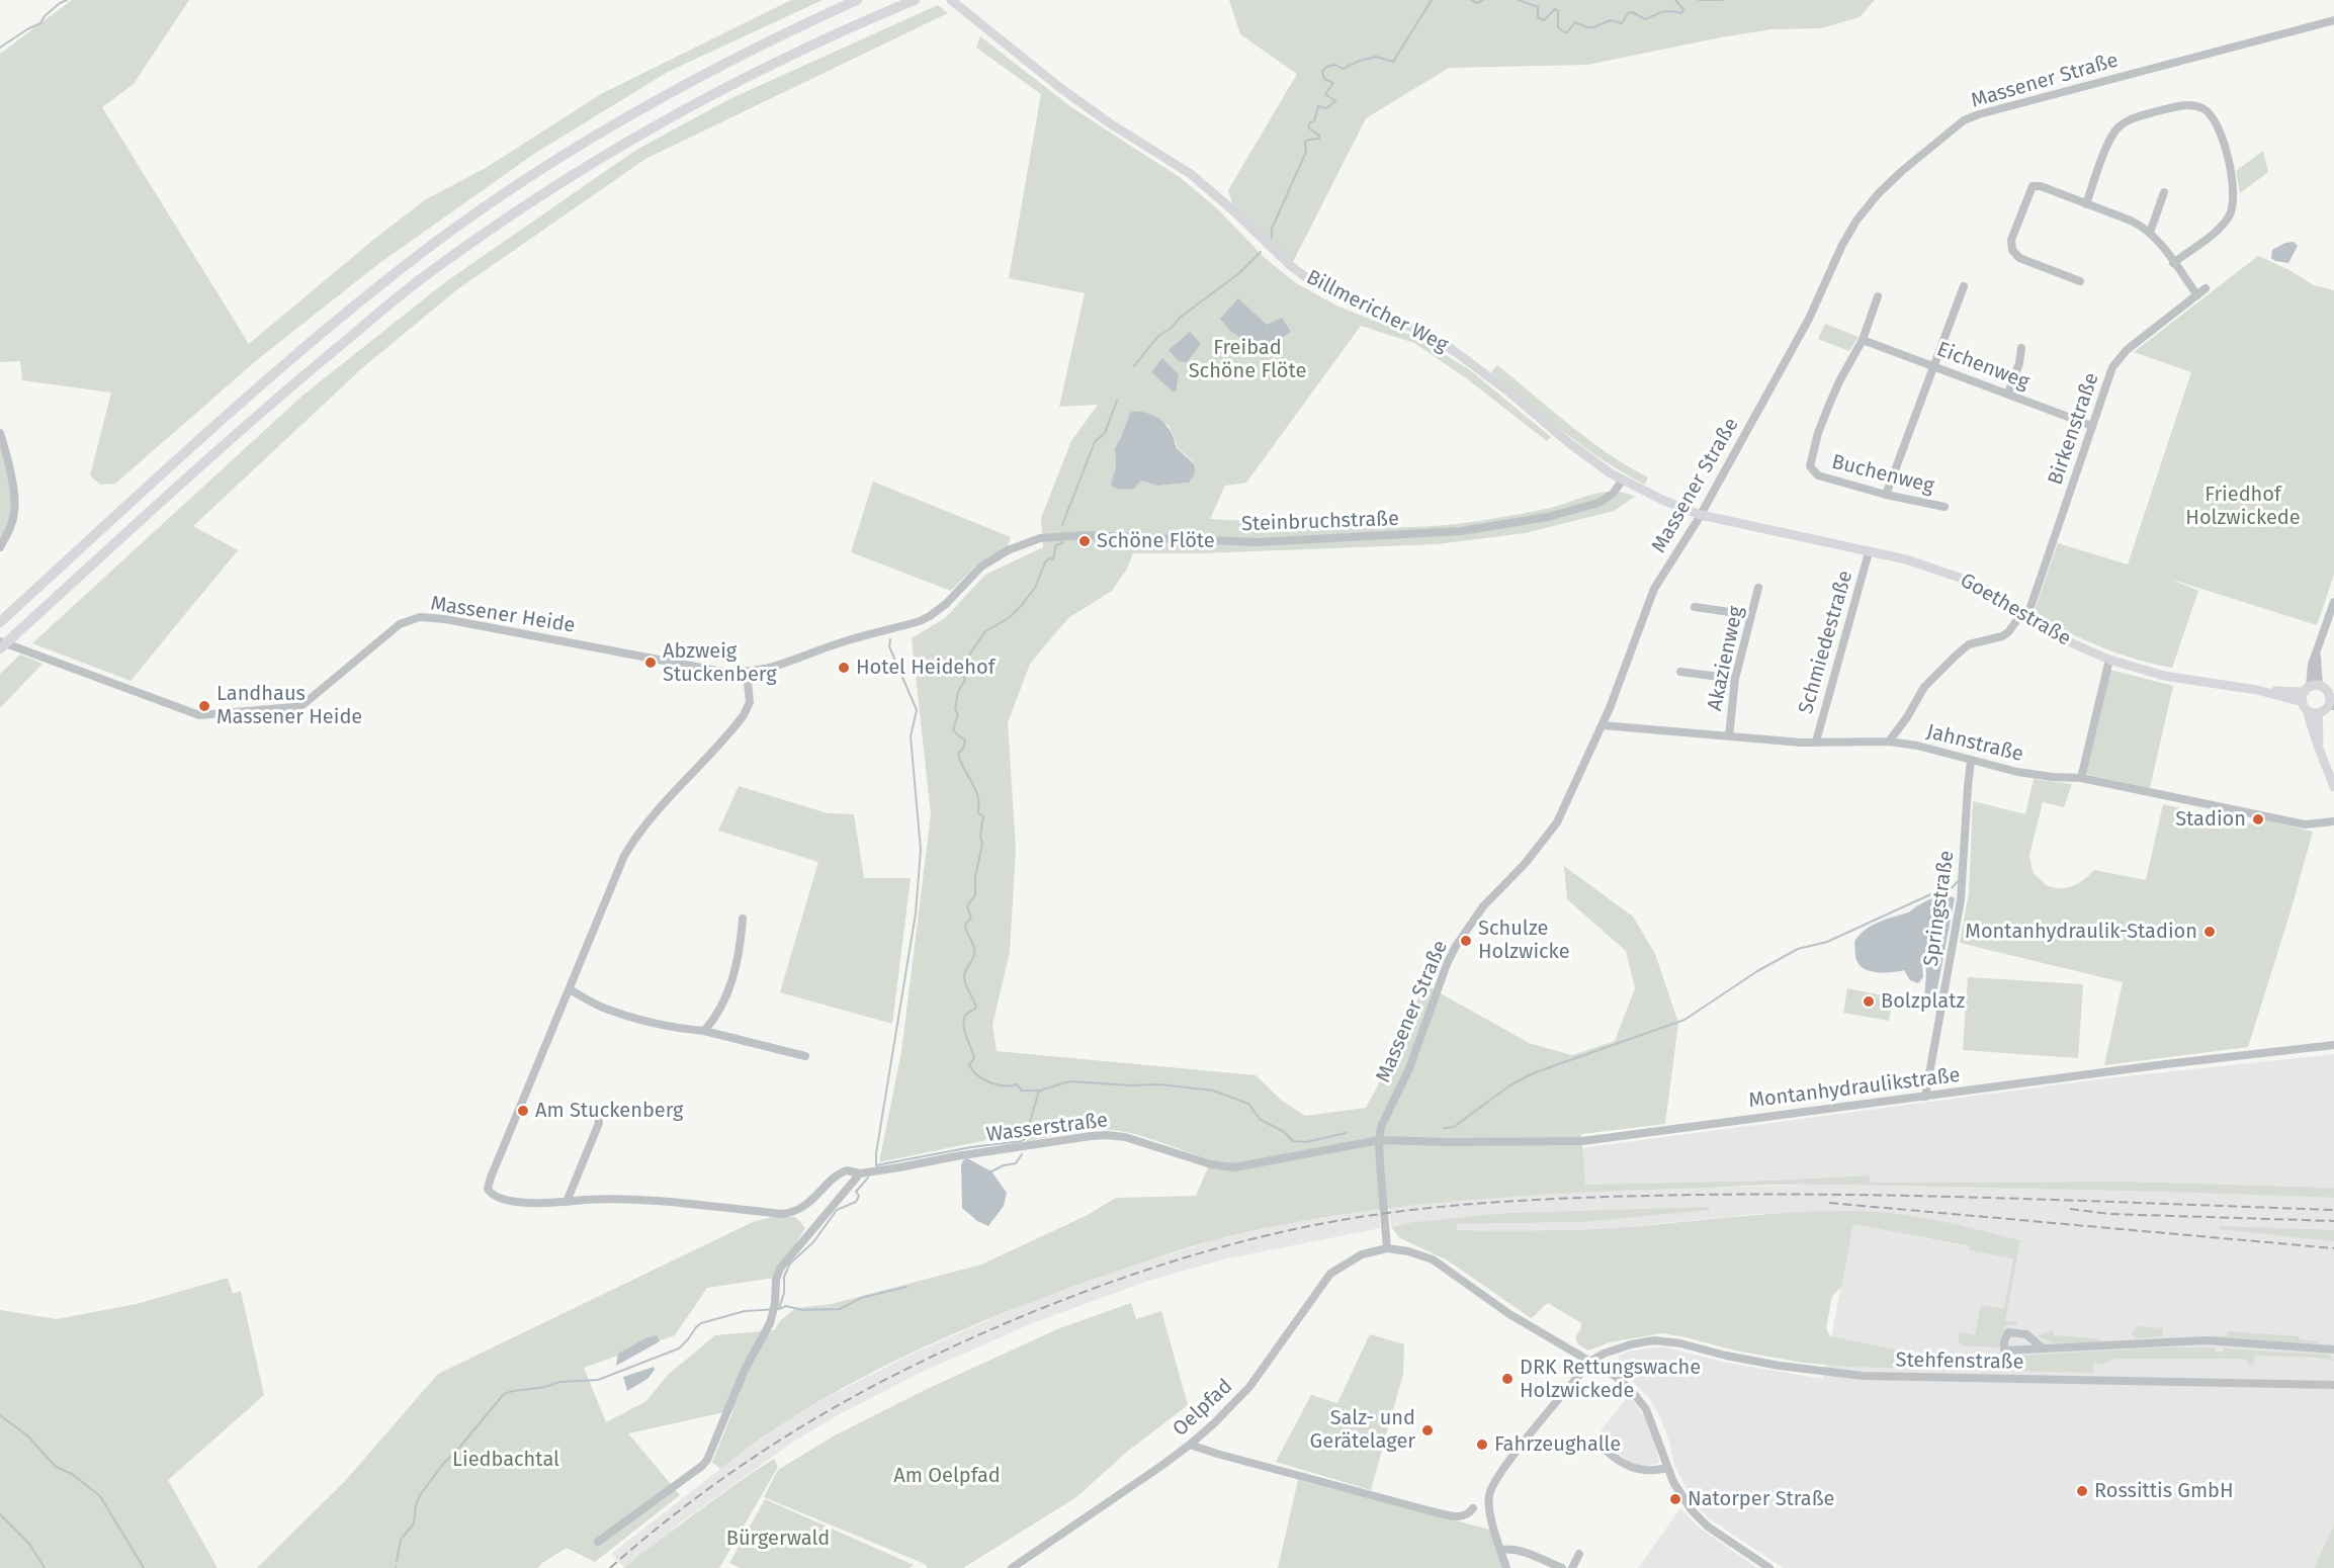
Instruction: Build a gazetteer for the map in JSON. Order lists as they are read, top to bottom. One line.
{"streets":{"main road":["Billmericher Weg","Goethestraße"],"street":["Massener Straße","Eichenweg","Birkenstraße","Buchenweg","Steinbruchstraße","Massener Heide","Schmiedestraße","Akazienweg","Jahnstraße","Springstraße","Montanhydraulikstraße","Wasserstraße","Stehfenstraße","Oelpfad"]},"crossings":[["Massener Straße","Billmericher Weg"],["Massener Straße","Goethestraße"],["Massener Straße","Jahnstraße"],["Massener Straße","Montanhydraulikstraße"],["Massener Straße","Wasserstraße"],["Massener Straße","Oelpfad"],["Billmericher Weg","Steinbruchstraße"],["Billmericher Weg","Goethestraße"],["Eichenweg","Birkenstraße"],["Eichenweg","Buchenweg"],["Birkenstraße","Goethestraße"],["Steinbruchstraße","Massener Heide"],["Goethestraße","Schmiedestraße"],["Schmiedestraße","Jahnstraße"],["Akazienweg","Jahnstraße"],["Jahnstraße","Springstraße"],["Springstraße","Montanhydraulikstraße"],["Montanhydraulikstraße","Wasserstraße"]],"parks":["Freibad Schöne Flöte","Friedhof Holzwickede","Liedbachtal","Am Oelpfad","Bürgerwald"],"places":["Schöne Flöte","Abzweig Stuckenberg","Hotel Heidehof","Landhaus Massener Heide","Stadion","Montanhydraulik-Stadion","Schulze Holzwicke","Bolzplatz","Am Stuckenberg","DRK Rettungswache Holzwickede","Salz- und Gerätelager","Fahrzeughalle","Rossittis GmbH","Natorper Straße"]}
